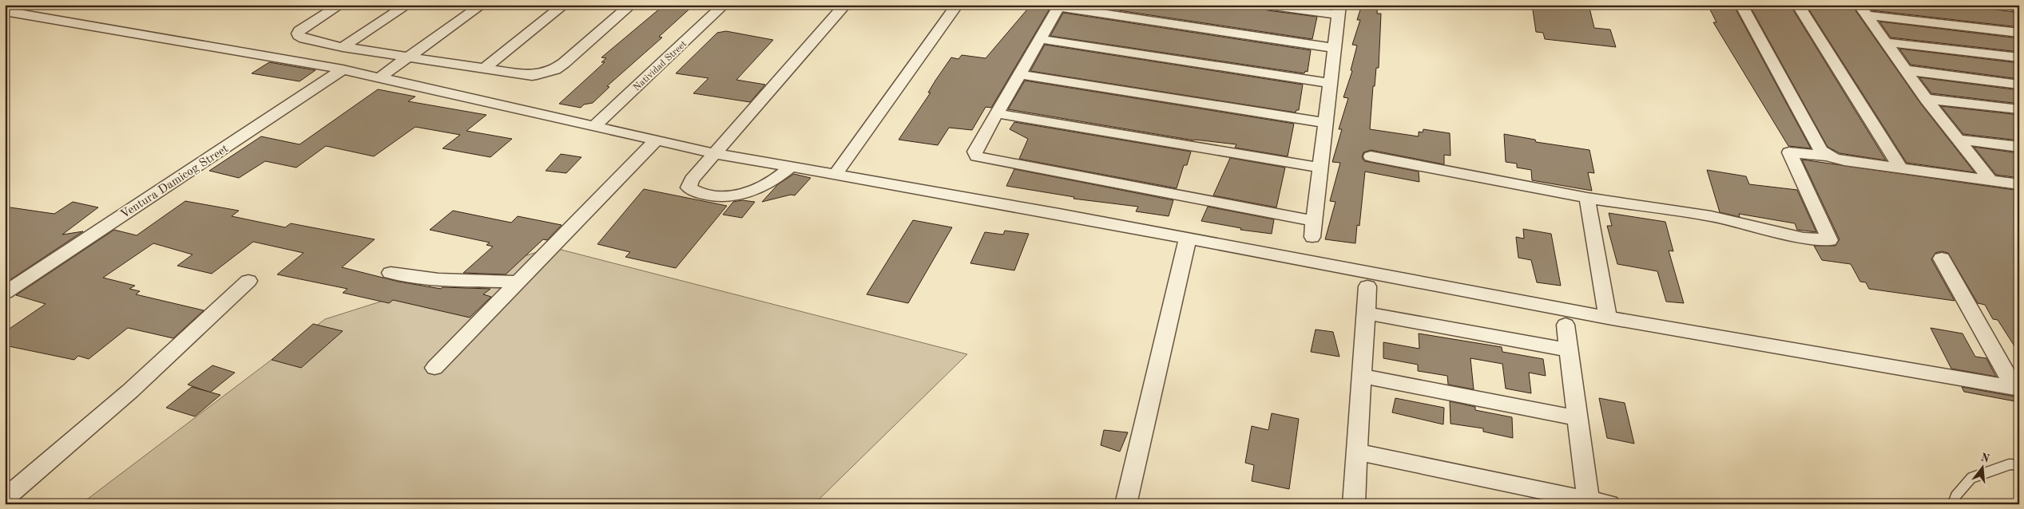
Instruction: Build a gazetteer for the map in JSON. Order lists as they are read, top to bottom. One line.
{"streets":{"street":["Natividad Street","Ventura Damicog Street"]},"north":"top"}
